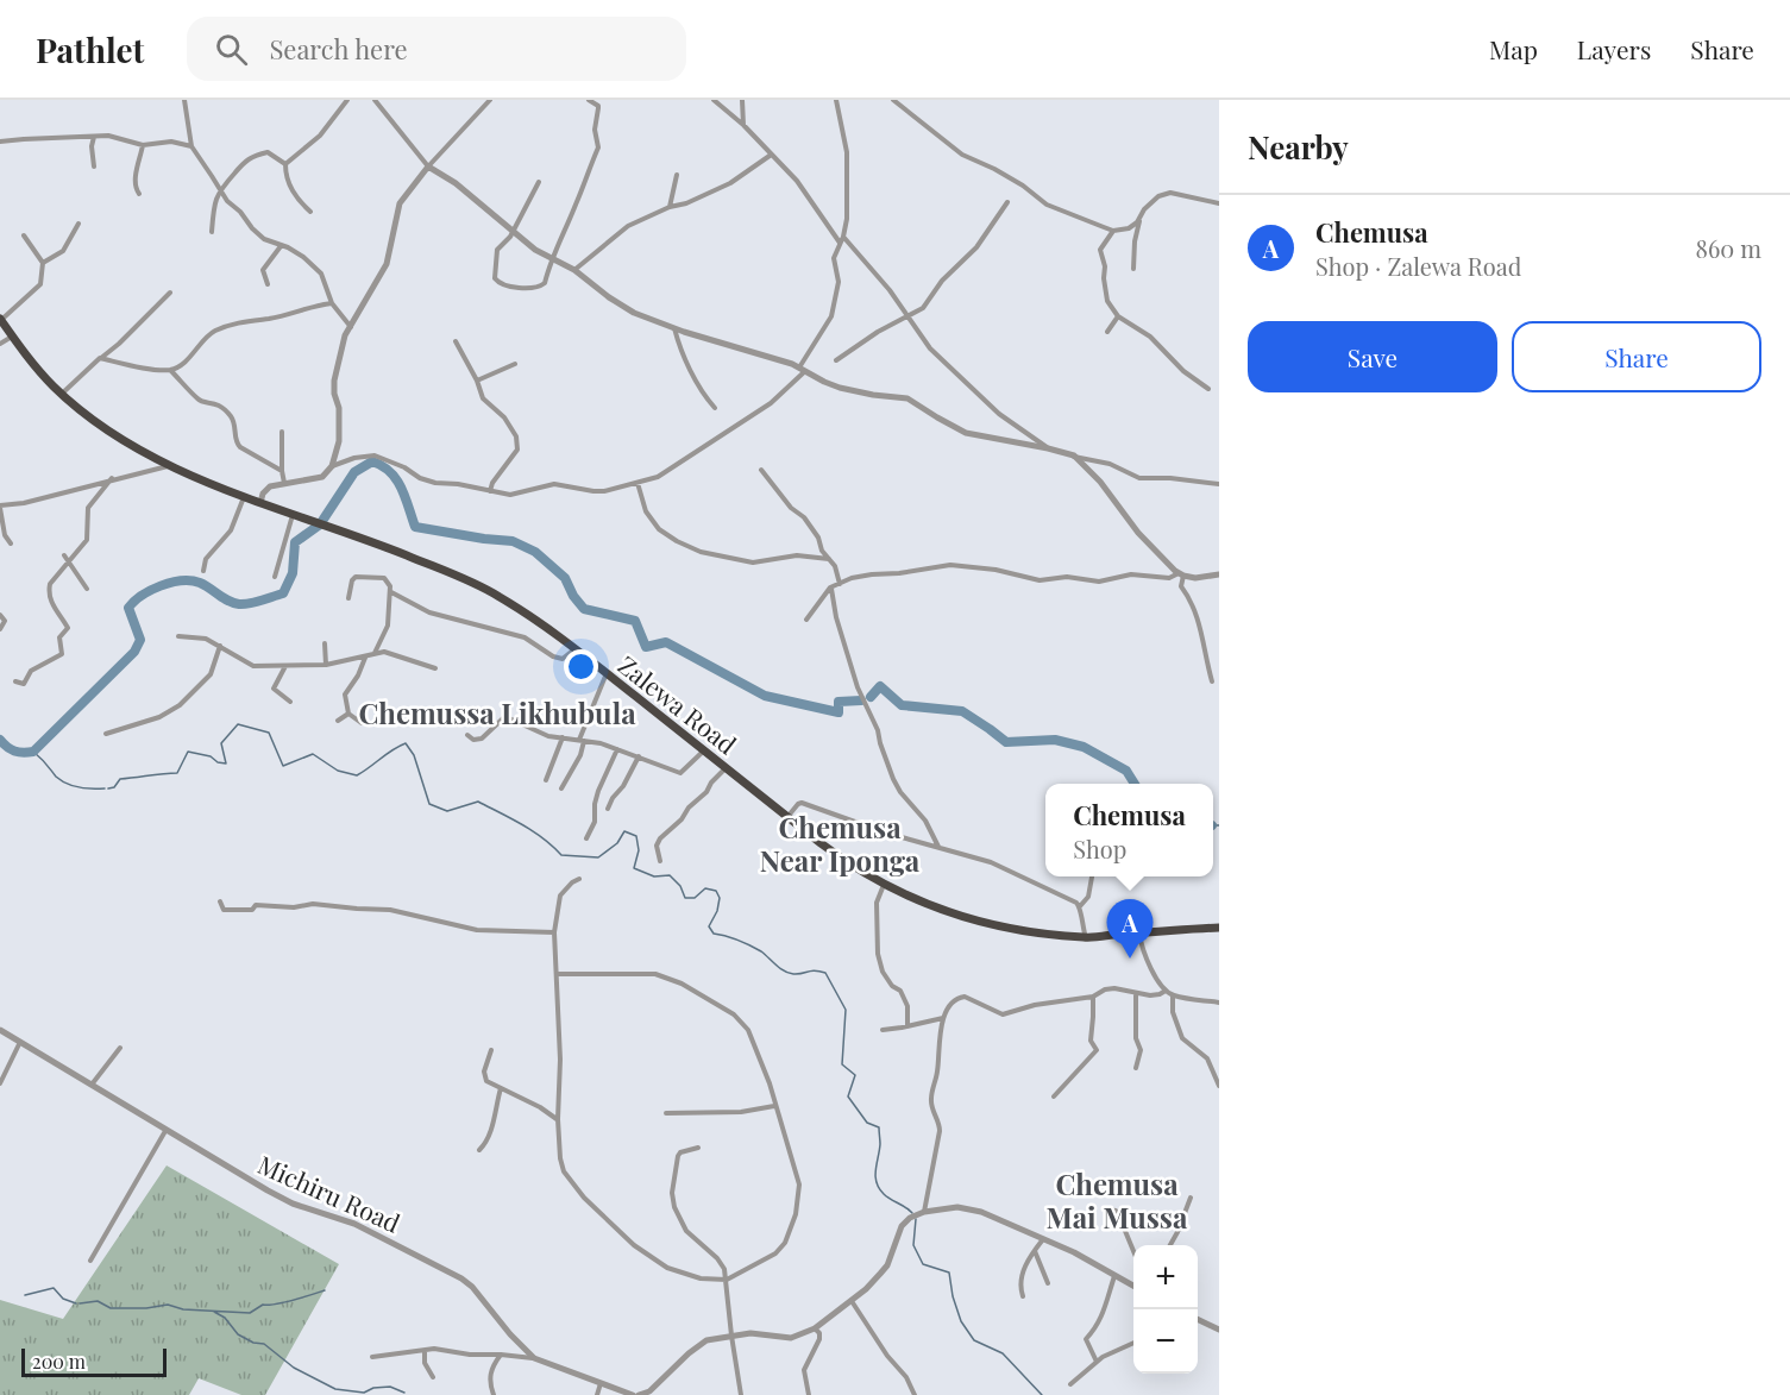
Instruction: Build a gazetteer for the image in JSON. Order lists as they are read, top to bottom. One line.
{"streets":{"highway":["Zalewa Road"],"street":["Michiru Road"]},"districts":["Chemussa Likhubula","Chemusa Near Iponga","Chemusa Mai Mussa"],"scale_bar":"200 m","page":{"header":"Pathlet","search":"Search here","nav":["Map","Layers","Share"],"heading":"Nearby","list":[{"mark":"A","name":"Chemusa","note":"Shop · Zalewa Road","value":"860 m"}],"buttons":["Save","Share"],"popup":["Chemusa","Shop"],"pins":"A","map_buttons":["+","−"],"scale":"200 m"}}
